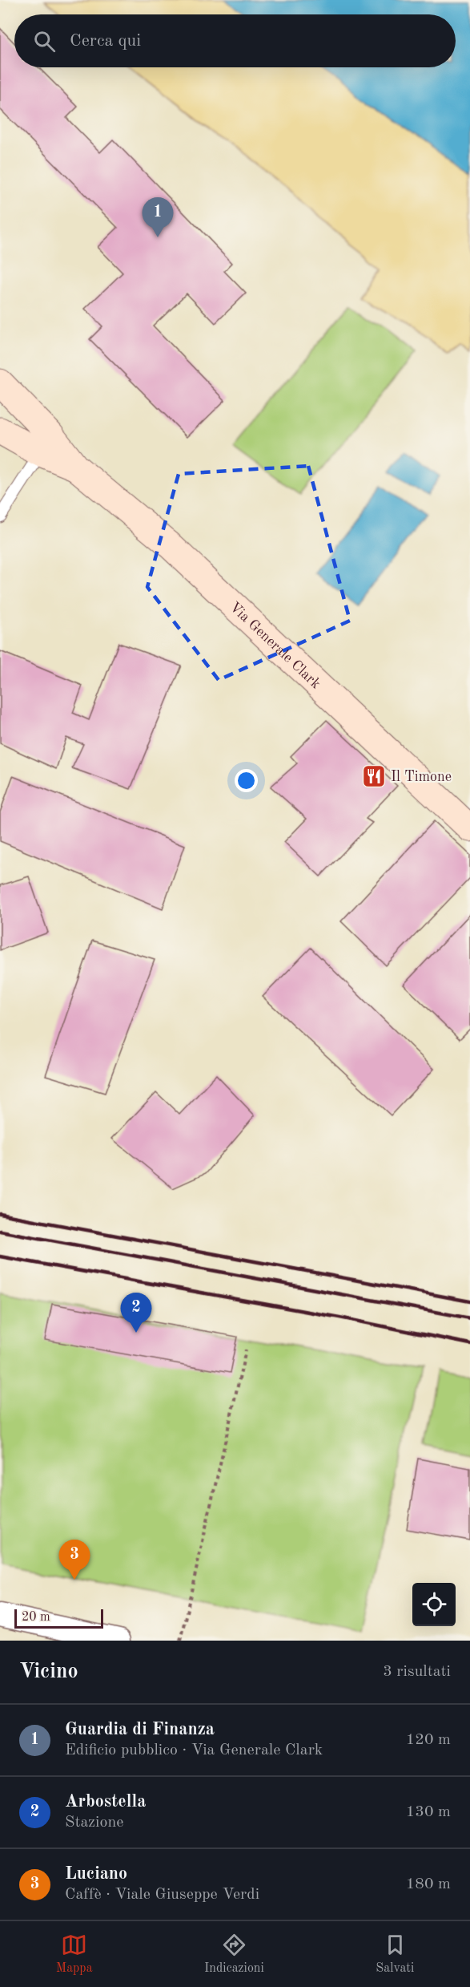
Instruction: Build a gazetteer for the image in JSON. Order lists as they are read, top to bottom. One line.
{"streets":{"main road":["Via Generale Clark"]},"places":{"restaurant":["Il Timone"]},"scale_bar":"20 m","page":{"search":"Cerca qui","pins":["1","2","3"],"scale":"20 m","heading":["Vicino","3 risultati"],"list":[{"mark":"1","name":"Guardia di Finanza","note":"Edificio pubblico · Via Generale Clark","value":"120 m"},{"mark":"2","name":"Arbostella","note":"Stazione","value":"130 m"},{"mark":"3","name":"Luciano","note":"Caffè · Viale Giuseppe Verdi","value":"180 m"}],"nav":["Mappa","Indicazioni","Salvati"]}}
